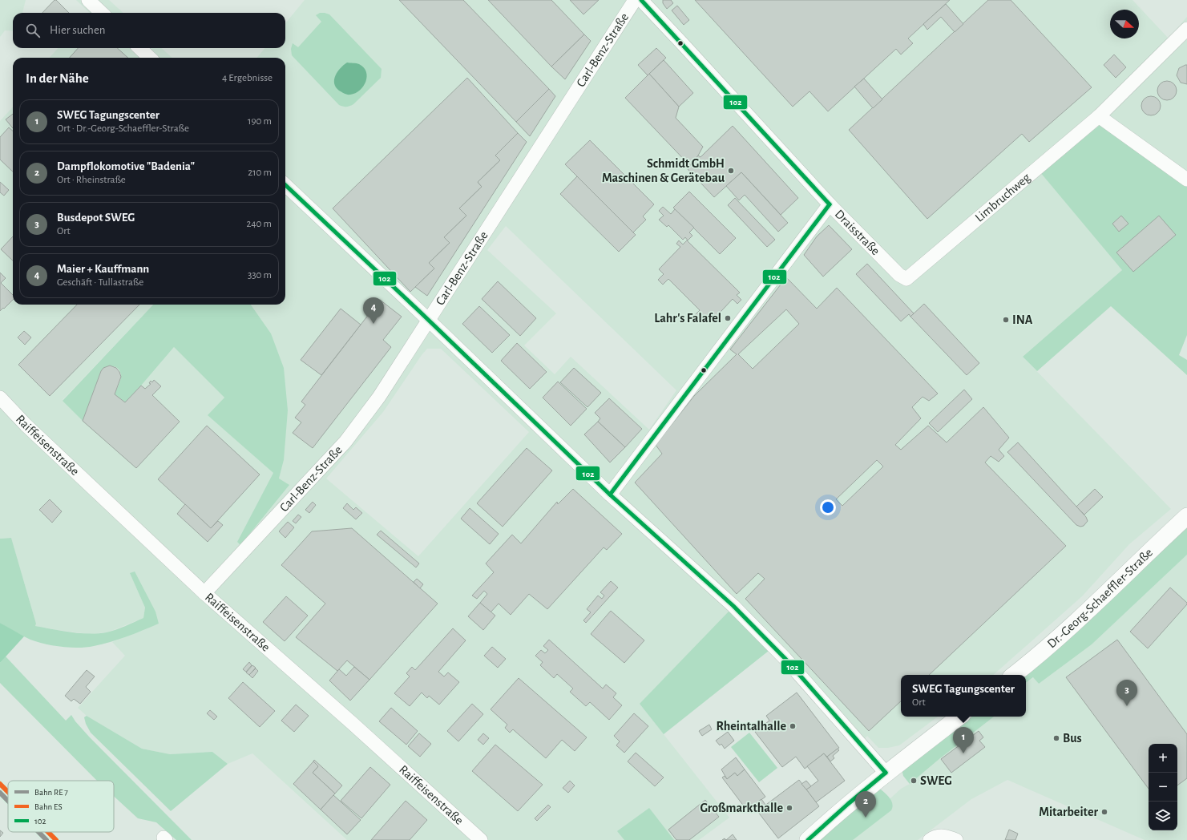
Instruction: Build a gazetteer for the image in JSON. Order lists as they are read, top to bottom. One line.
{"streets":{"main road":["Dr.-Georg-Schaeffler-Straße"],"street":["Carl-Benz-Straße","Limbruchweg","Draisstraße","Raiffeisenstraße"]},"crossings":[["Carl-Benz-Straße","Raiffeisenstraße"],["Limbruchweg","Draisstraße"]],"places":["Schmidt GmbH Maschinen & Gerätebau","Lahr's Falafel","INA","Rheintalhalle","Bus","SWEG","Großmarkthalle","Mitarbeiter"],"lines":["transit line 102","rail line ES"],"legend":["Bahn RE 7","Bahn ES","102"],"north":"right","page":{"search":"Hier suchen","heading":["In der Nähe","4 Ergebnisse"],"list":[{"mark":"1","name":"SWEG Tagungscenter","note":"Ort · Dr.-Georg-Schaeffler-Straße","value":"190 m"},{"mark":"2","name":"Dampflokomotive \"Badenia\"","note":"Ort · Rheinstraße","value":"210 m"},{"mark":"3","name":"Busdepot SWEG","note":"Ort","value":"240 m"},{"mark":"4","name":"Maier + Kauffmann","note":"Geschäft · Tullastraße","value":"330 m"}],"pins":["4","3","1","2"],"popup":["SWEG Tagungscenter","Ort"],"map_buttons":["+","−"]}}
